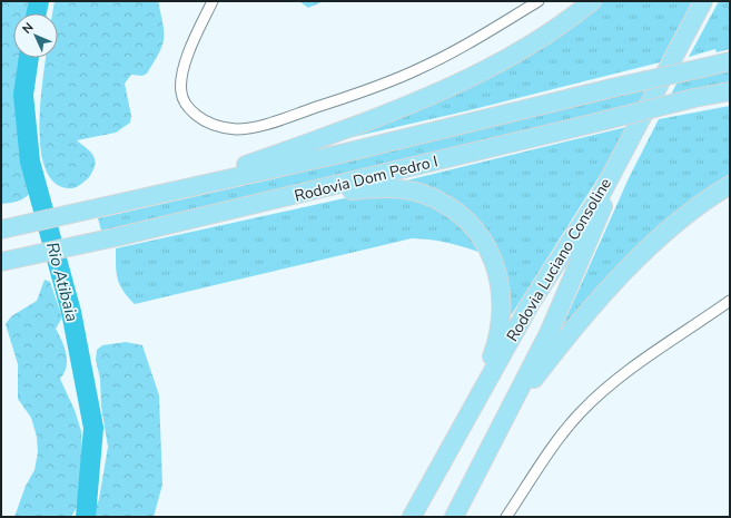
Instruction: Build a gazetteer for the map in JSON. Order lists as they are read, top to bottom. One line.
{"streets":{"highway":["Rodovia Dom Pedro I","Rodovia Luciano Consoline"]},"water":["Rio Atibaia"],"north":"top left"}
